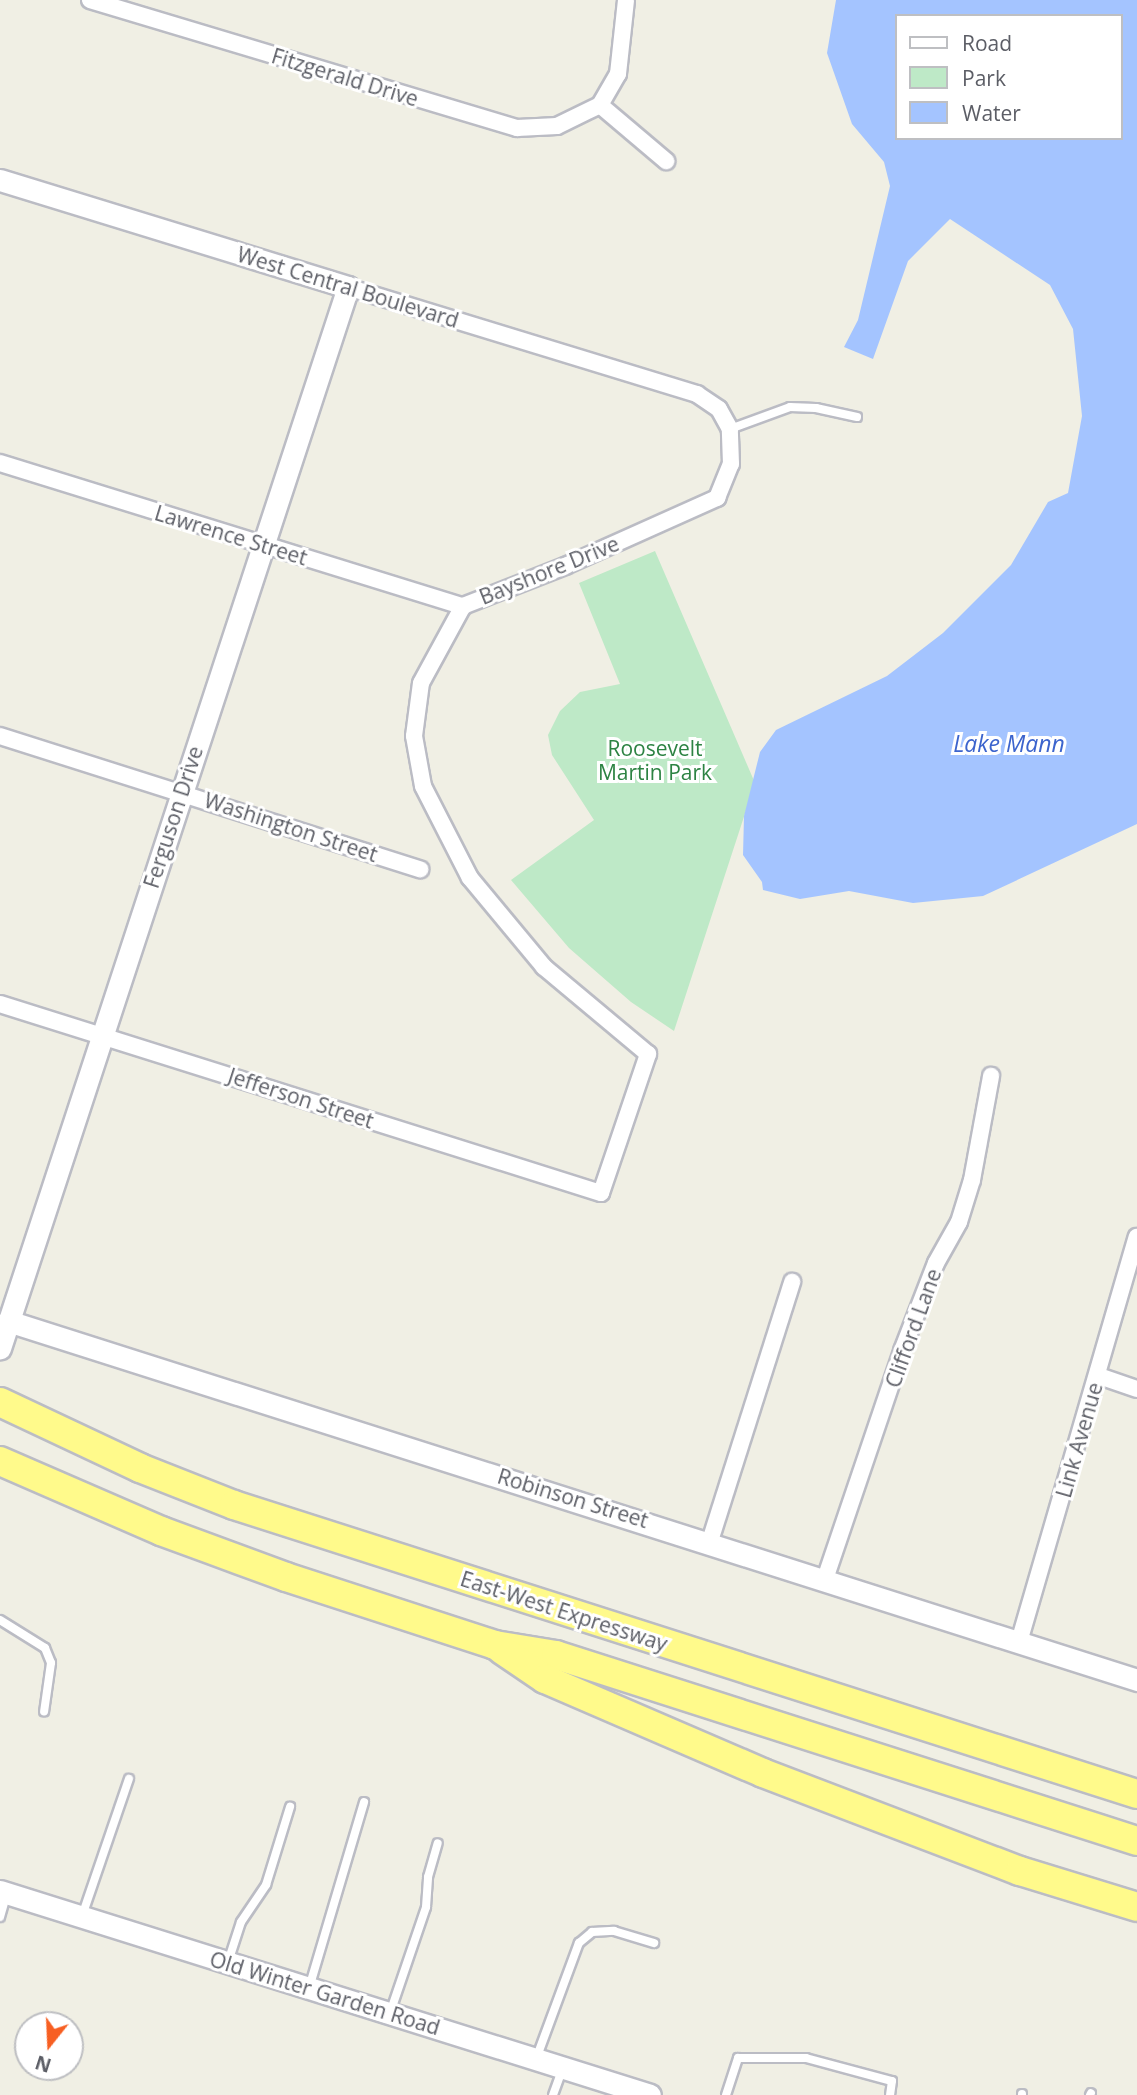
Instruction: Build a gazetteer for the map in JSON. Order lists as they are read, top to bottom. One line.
{"streets":{"highway":["East-West Expressway"],"street":["Fitzgerald Drive","West Central Boulevard","Lawrence Street","Bayshore Drive","Ferguson Drive","Washington Street","Jefferson Street","Clifford Lane","Link Avenue","Robinson Street","Old Winter Garden Road"]},"crossings":[["West Central Boulevard","Bayshore Drive"],["West Central Boulevard","Ferguson Drive"],["Lawrence Street","Bayshore Drive"],["Lawrence Street","Ferguson Drive"],["Bayshore Drive","Jefferson Street"],["Ferguson Drive","Washington Street"],["Ferguson Drive","Jefferson Street"],["Ferguson Drive","Robinson Street"],["Clifford Lane","Robinson Street"],["Link Avenue","Robinson Street"]],"water":["Lake Mann"],"parks":["Roosevelt Martin Park"],"legend":["Road","Park","Water"],"north":"bottom"}
